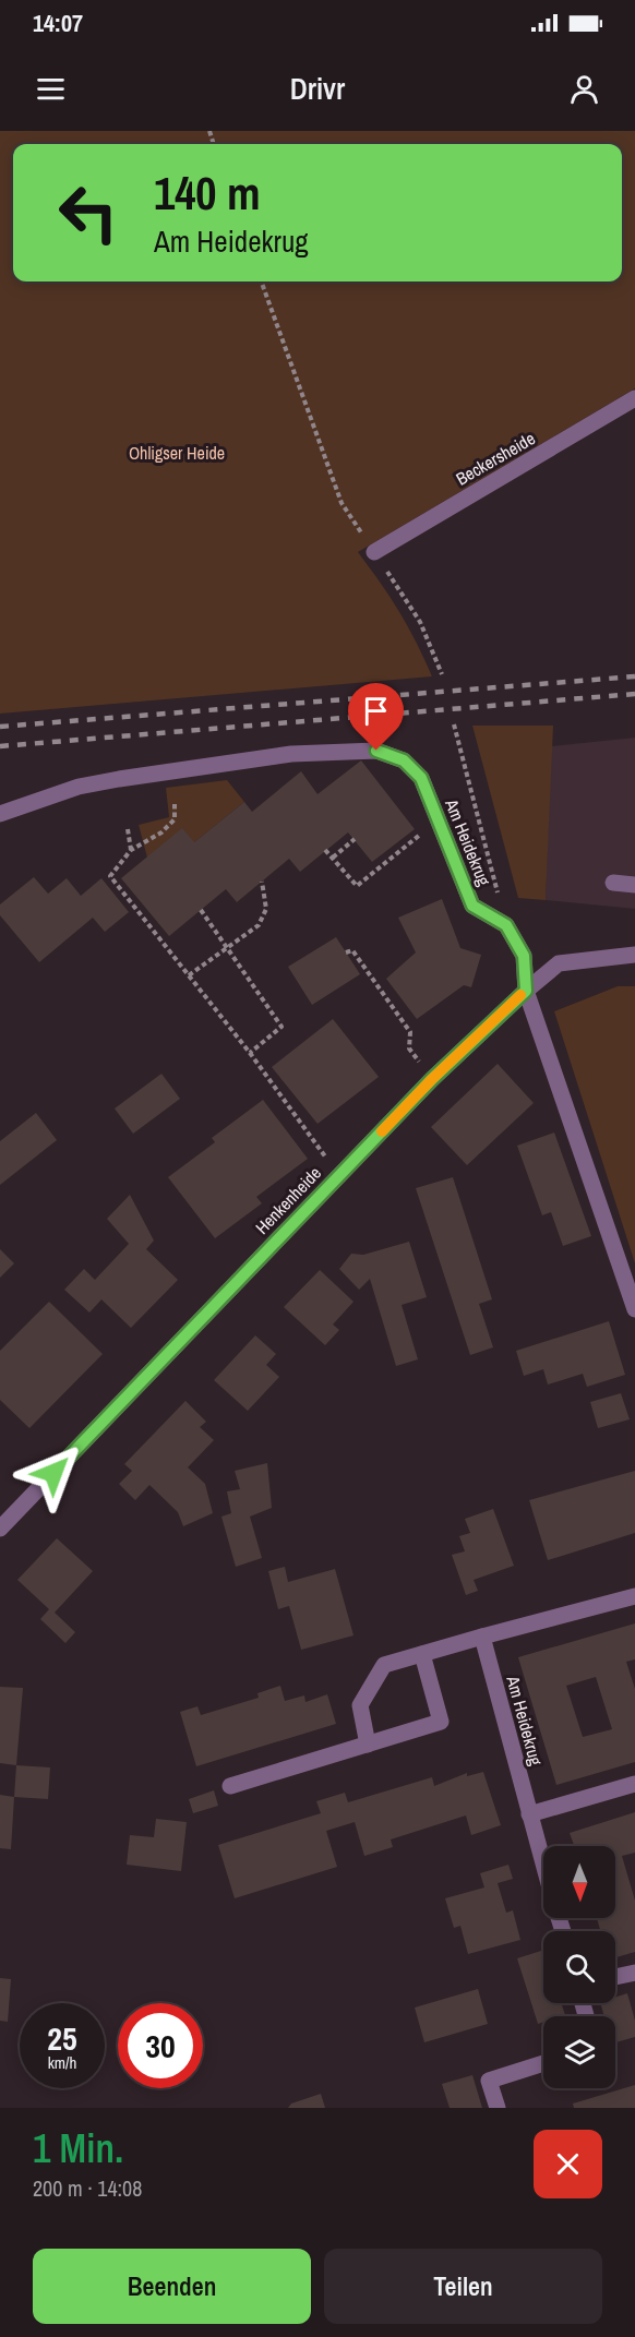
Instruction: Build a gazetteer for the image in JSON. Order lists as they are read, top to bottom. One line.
{"streets":{"street":["Beckersheide","Am Heidekrug","Henkenheide"]},"parks":["Ohligser Heide"],"north":"bottom","page":{"status":"14:07","header":"Drivr","turn":["140 m","Am Heidekrug"],"speed":"25 km/h","limit":"30","heading":["1 Min.","200 m · 14:08"],"buttons":["Beenden","Teilen"]}}
